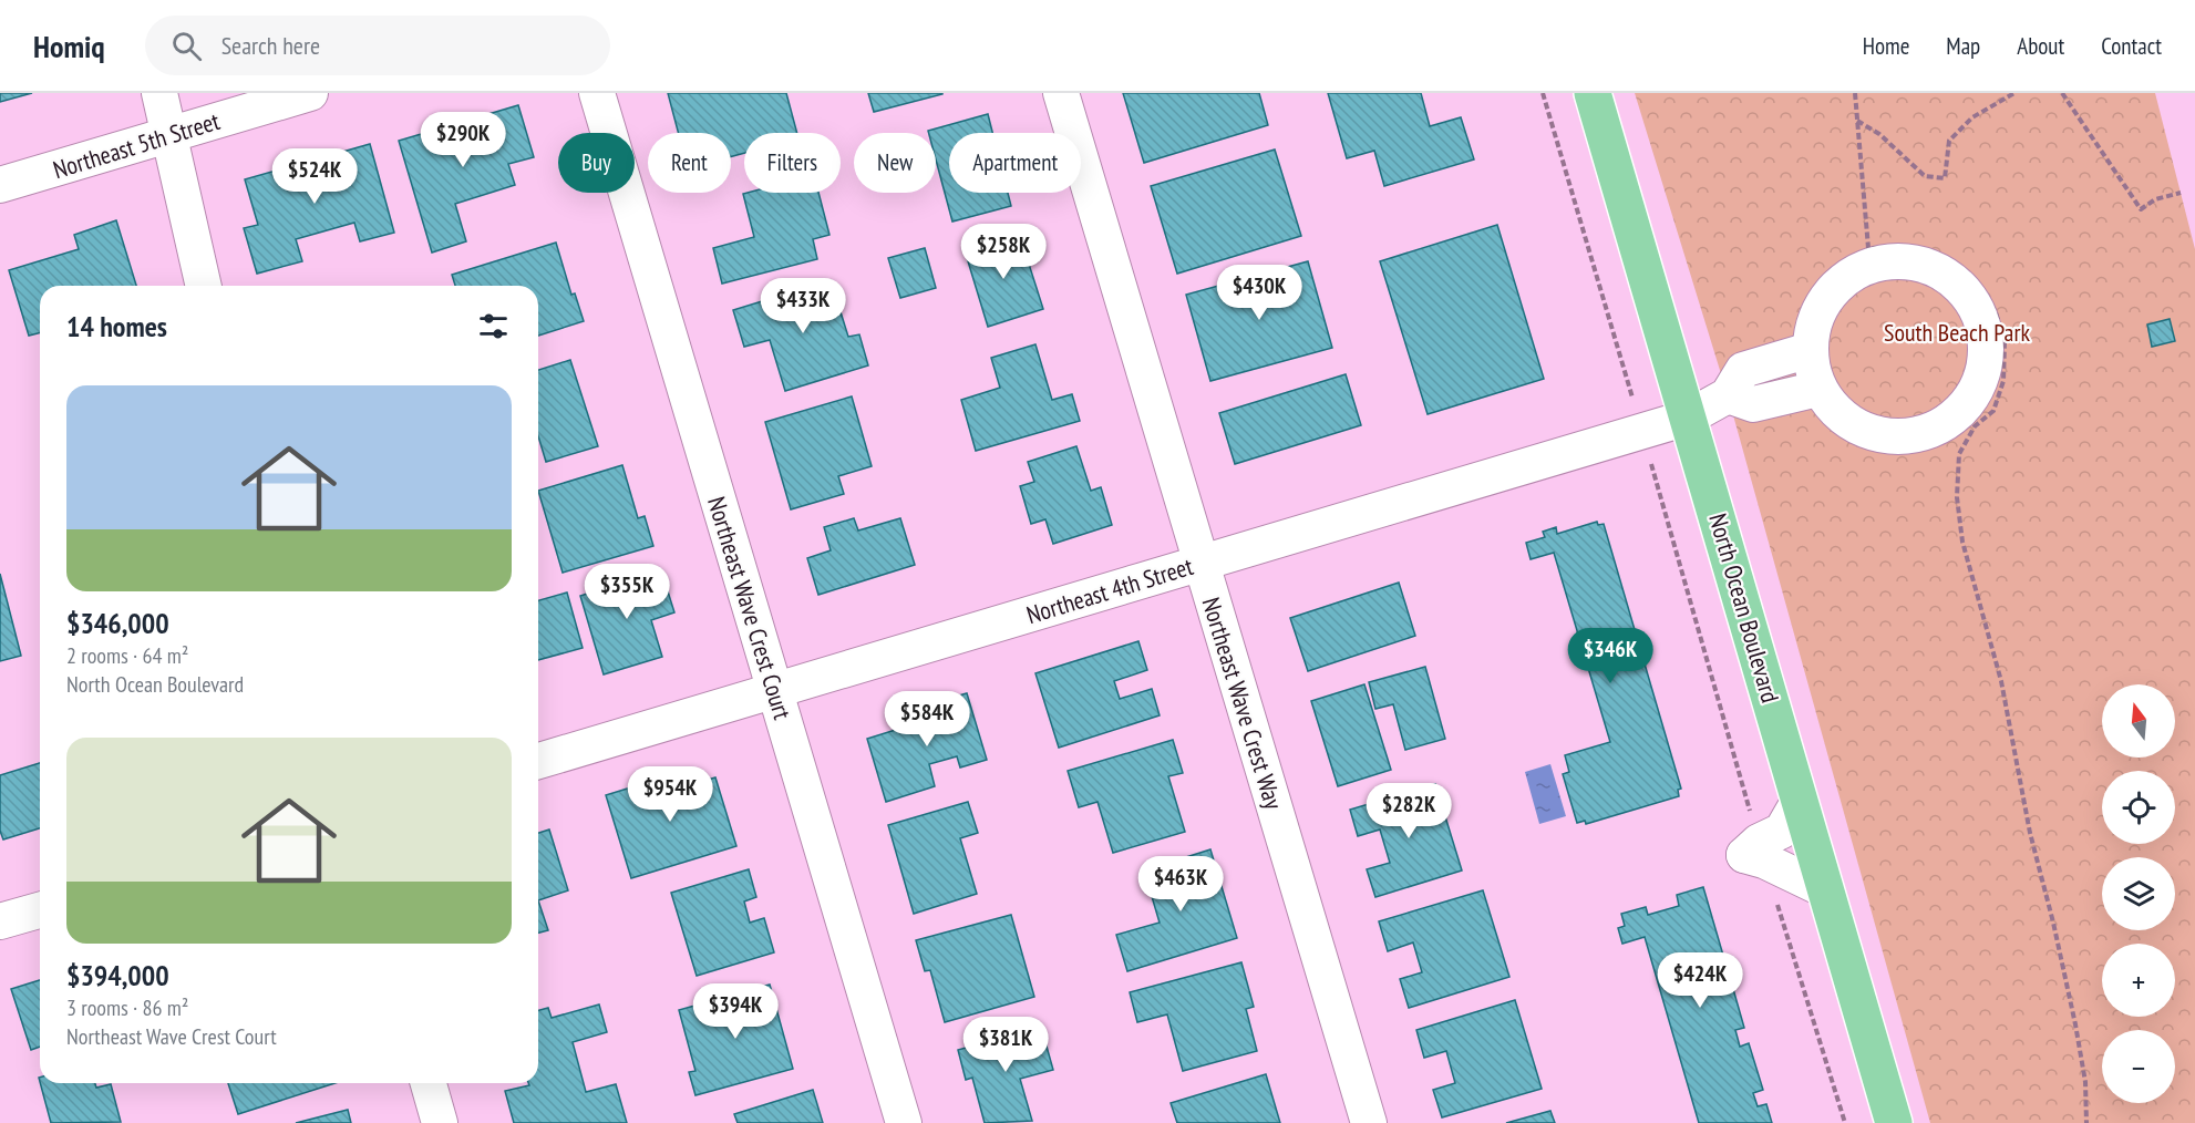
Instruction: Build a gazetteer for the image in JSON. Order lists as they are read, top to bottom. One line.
{"streets":{"main road":["North Ocean Boulevard"],"street":["Northeast 5th Street","Northeast 4th Street","Northeast Wave Crest Court","Northeast Wave Crest Way"]},"crossings":[["Northeast 4th Street","Northeast Wave Crest Court"],["Northeast 4th Street","North Ocean Boulevard"],["Northeast 4th Street","Northeast Wave Crest Way"]],"parks":["South Beach Park"],"north":"top","page":{"header":"Homiq","search":"Search here","nav":["Home","Map","About","Contact"],"price":["$290K","$524K","$258K","$430K","$433K","$355K","$346K","$584K","$954K","$282K","$463K","$424K","$394K","$381K"],"chip":["Buy","Rent","Filters","New","Apartment"],"heading":"14 homes","list":[{"name":"$346,000","note":"2 rooms · 64 m² · North Ocean Boulevard"},{"name":"$394,000","note":"3 rooms · 86 m² · Northeast Wave Crest Court"}],"map_buttons":["+","−"]}}
